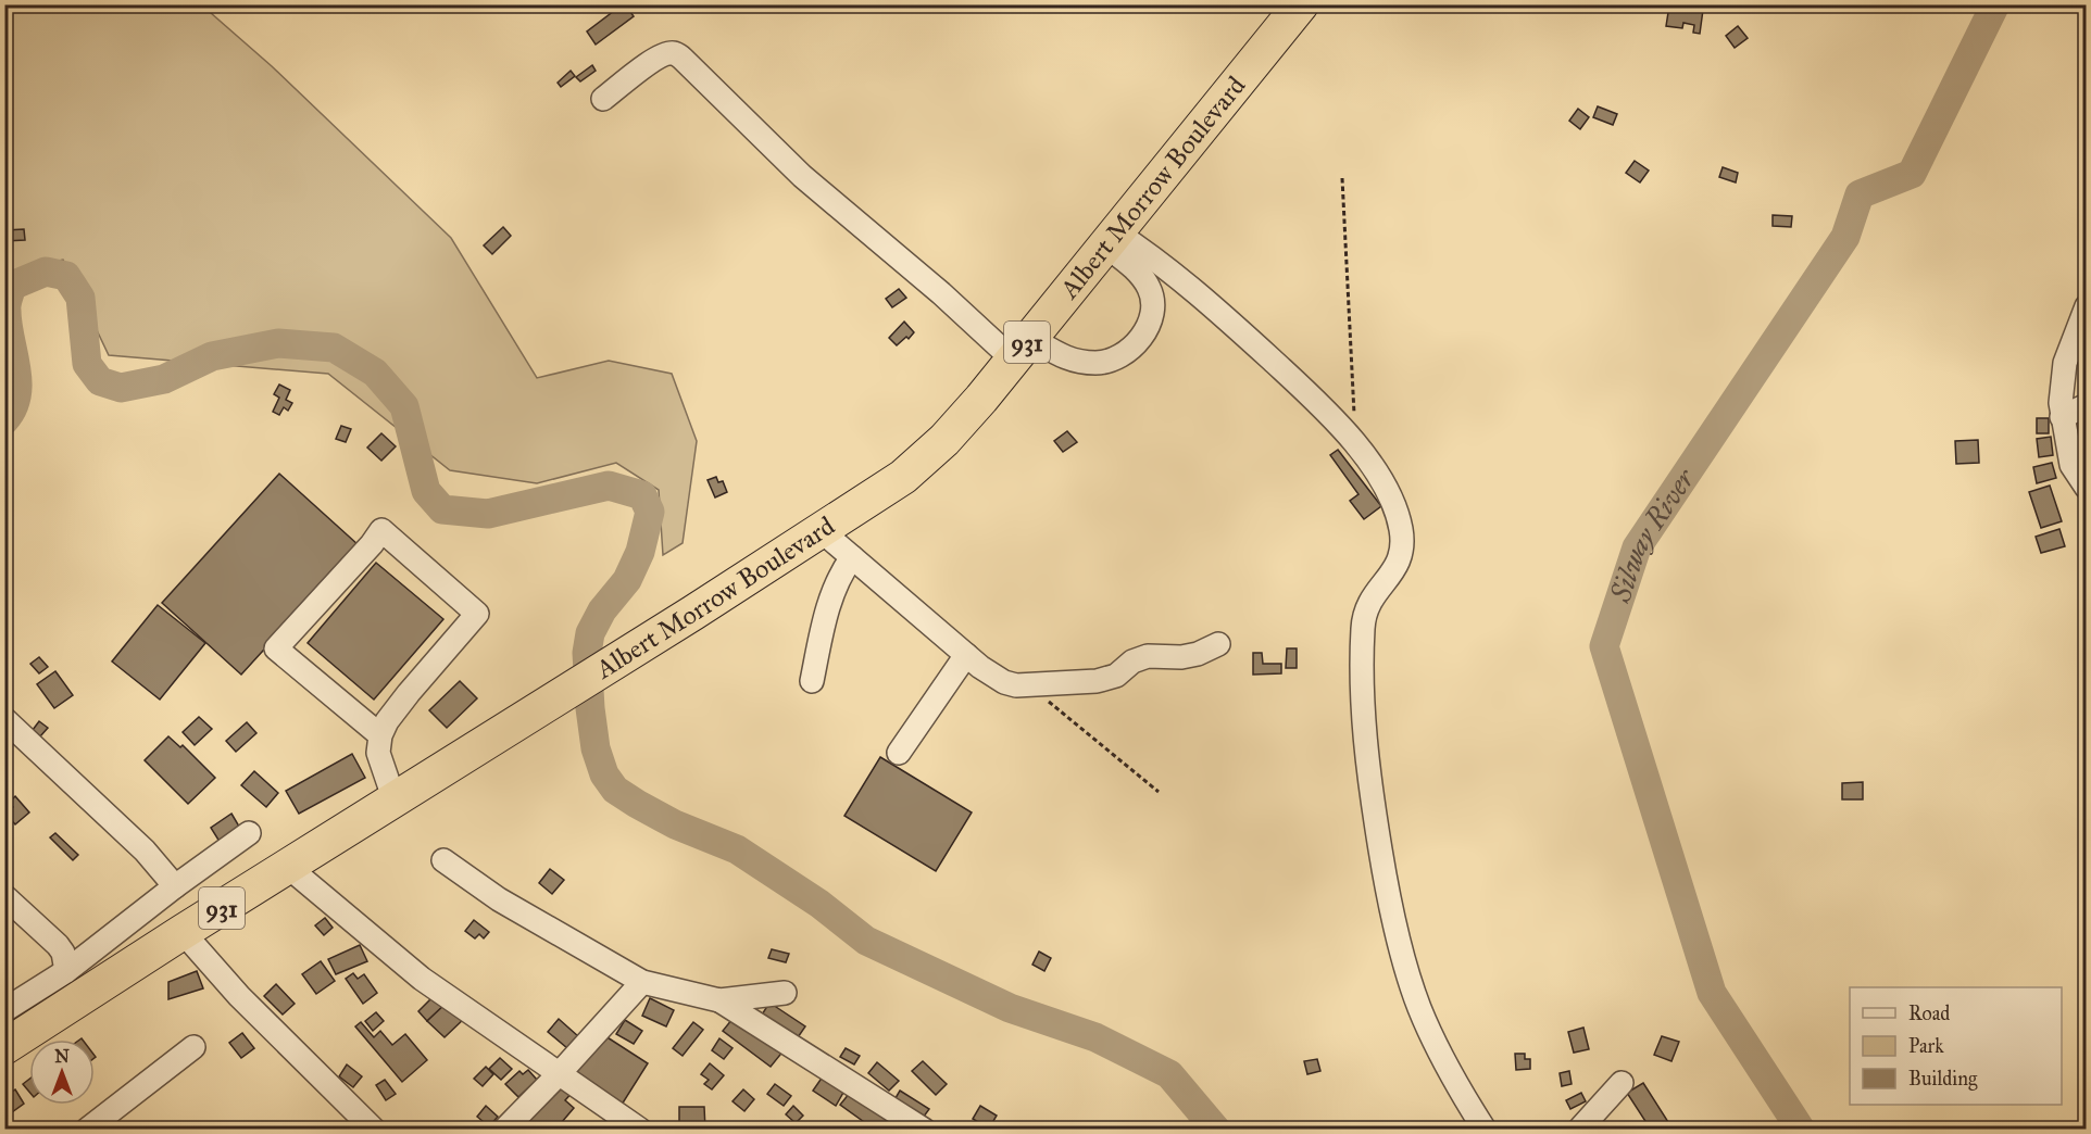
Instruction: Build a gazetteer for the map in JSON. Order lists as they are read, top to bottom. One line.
{"streets":{"highway":["Albert Morrow Boulevard","931"]},"water":["Silway River"],"legend":["Road","Park","Building"],"north":"top"}
